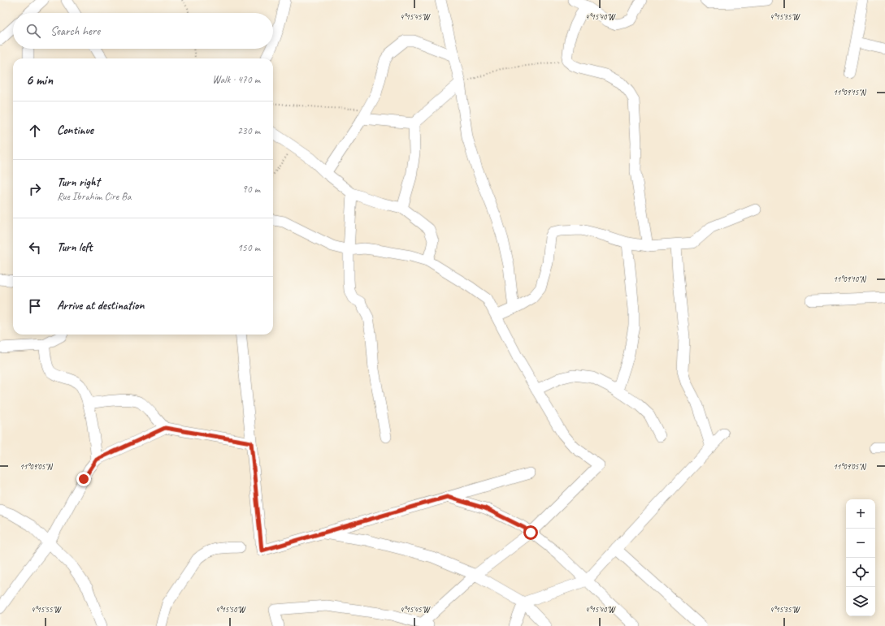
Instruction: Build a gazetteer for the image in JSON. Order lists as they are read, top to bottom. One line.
{"page":{"search":"Search here","heading":["6 min","Walk · 470 m"],"list":[["Continue","230 m"],["Turn right","Rue Ibrahim Cire Ba","90 m"],["Turn left","150 m"],"Arrive at destination"],"map_buttons":["+","−"]},"coordinates":["4°15'45\"W","4°15'40\"W","4°15'35\"W","11°09'15\"N","11°09'10\"N","11°09'05\"N","4°15'55\"W","4°15'50\"W"]}
